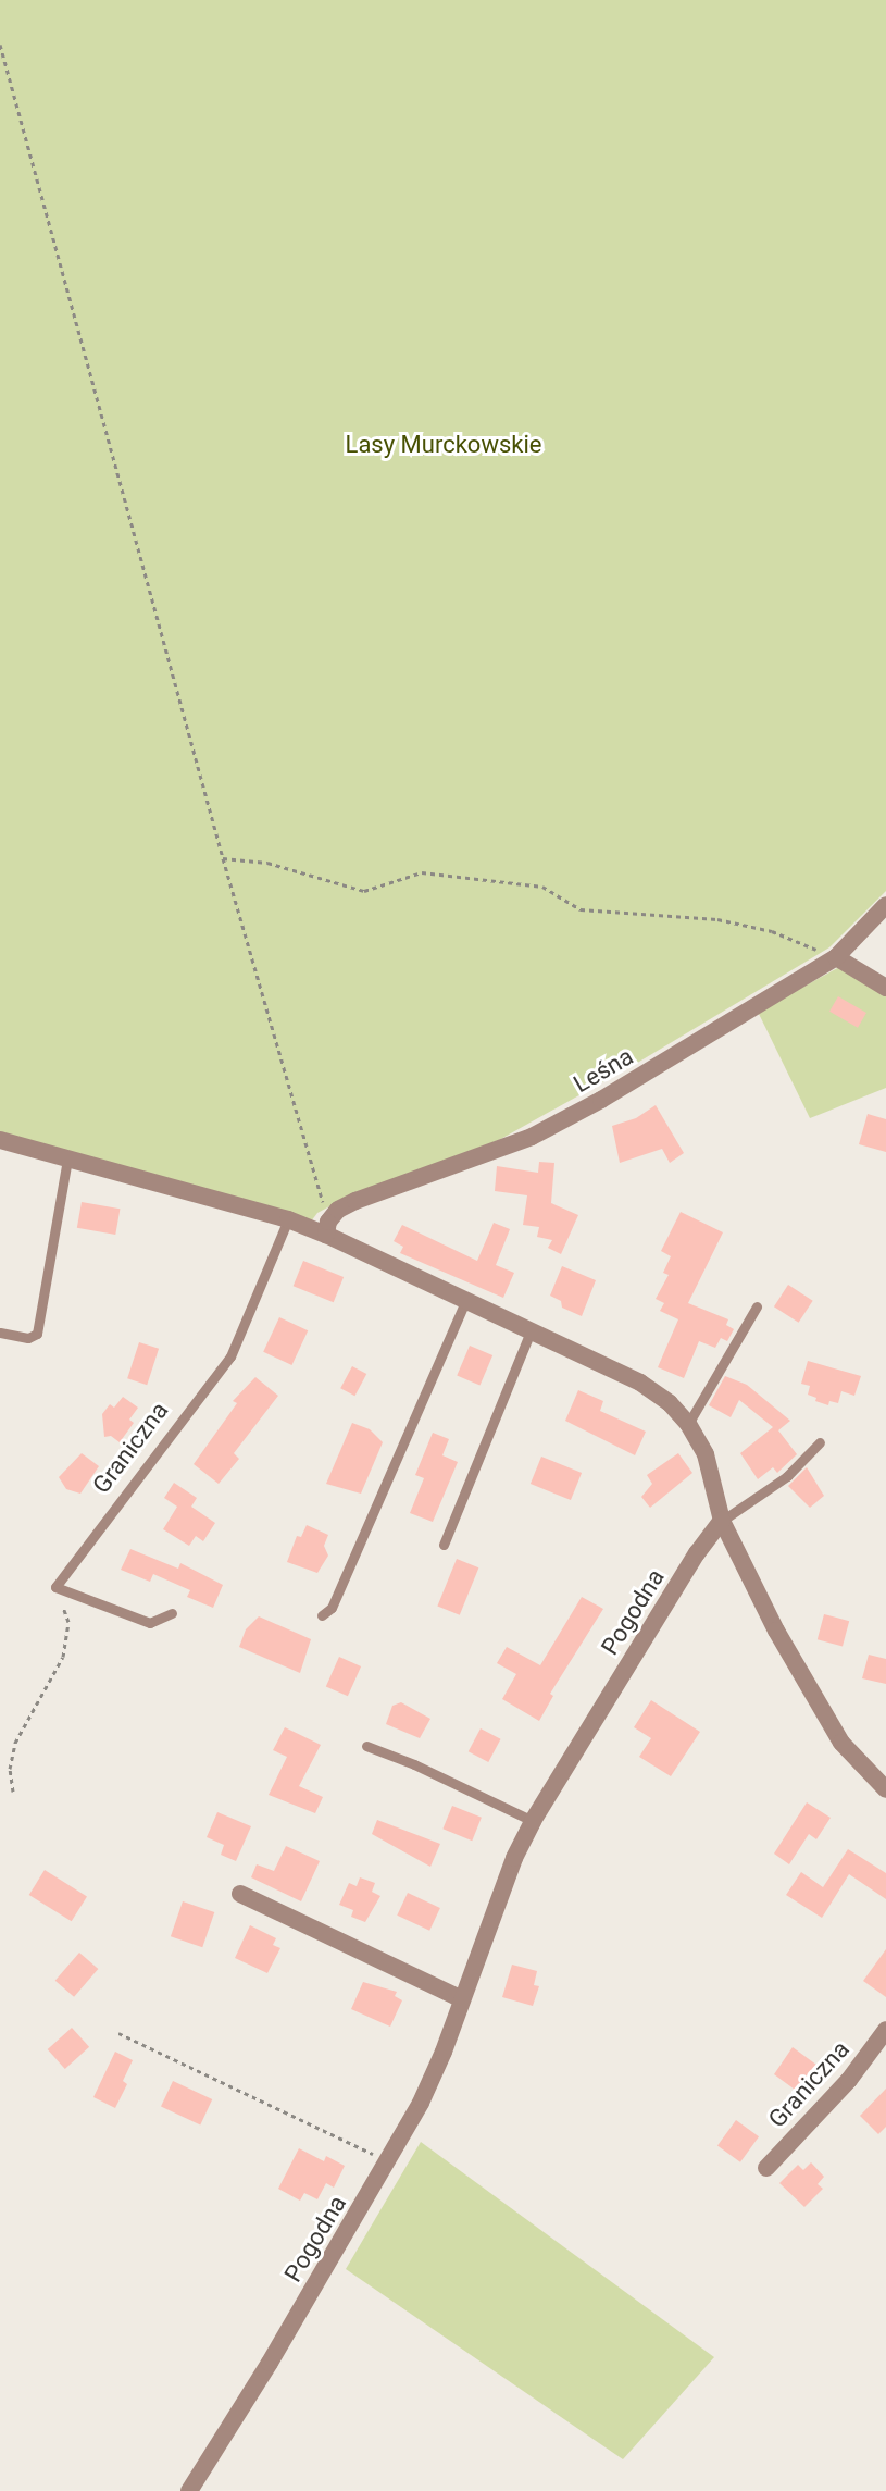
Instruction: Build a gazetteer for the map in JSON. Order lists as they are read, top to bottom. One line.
{"streets":{"street":["Leśna","Graniczna","Pogodna"]},"parks":["Lasy Murckowskie"]}
